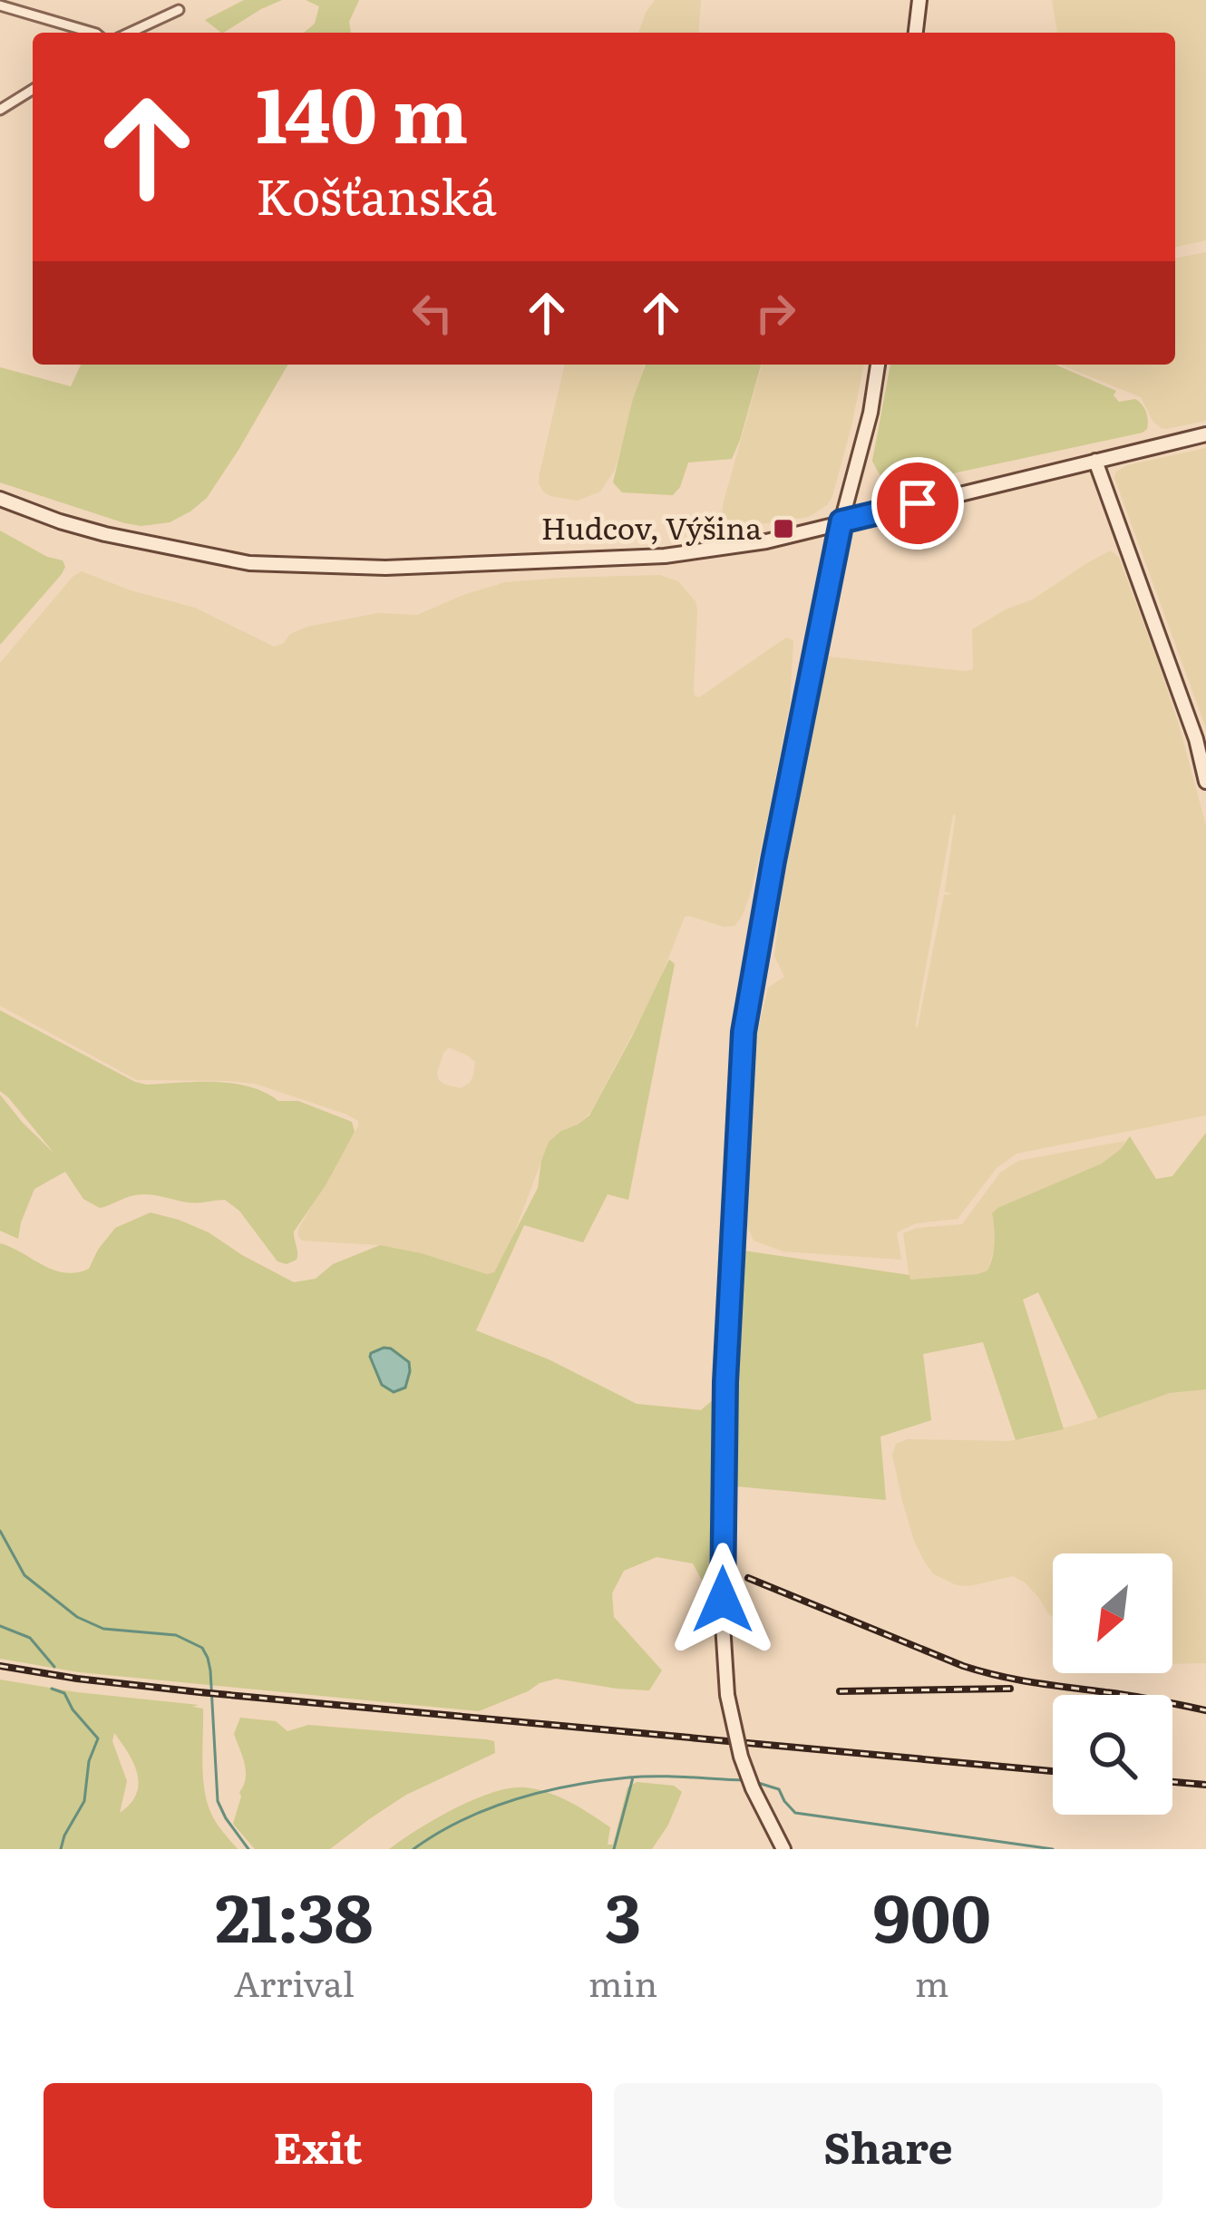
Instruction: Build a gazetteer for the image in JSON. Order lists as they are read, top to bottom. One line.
{"places":{"transit":["Hudcov, Výšina"]},"north":"bottom left","page":{"turn":["140 m","Košťanská"],"eta":["21:38","Arrival","3","min","900","m"],"buttons":["Exit","Share"]}}
